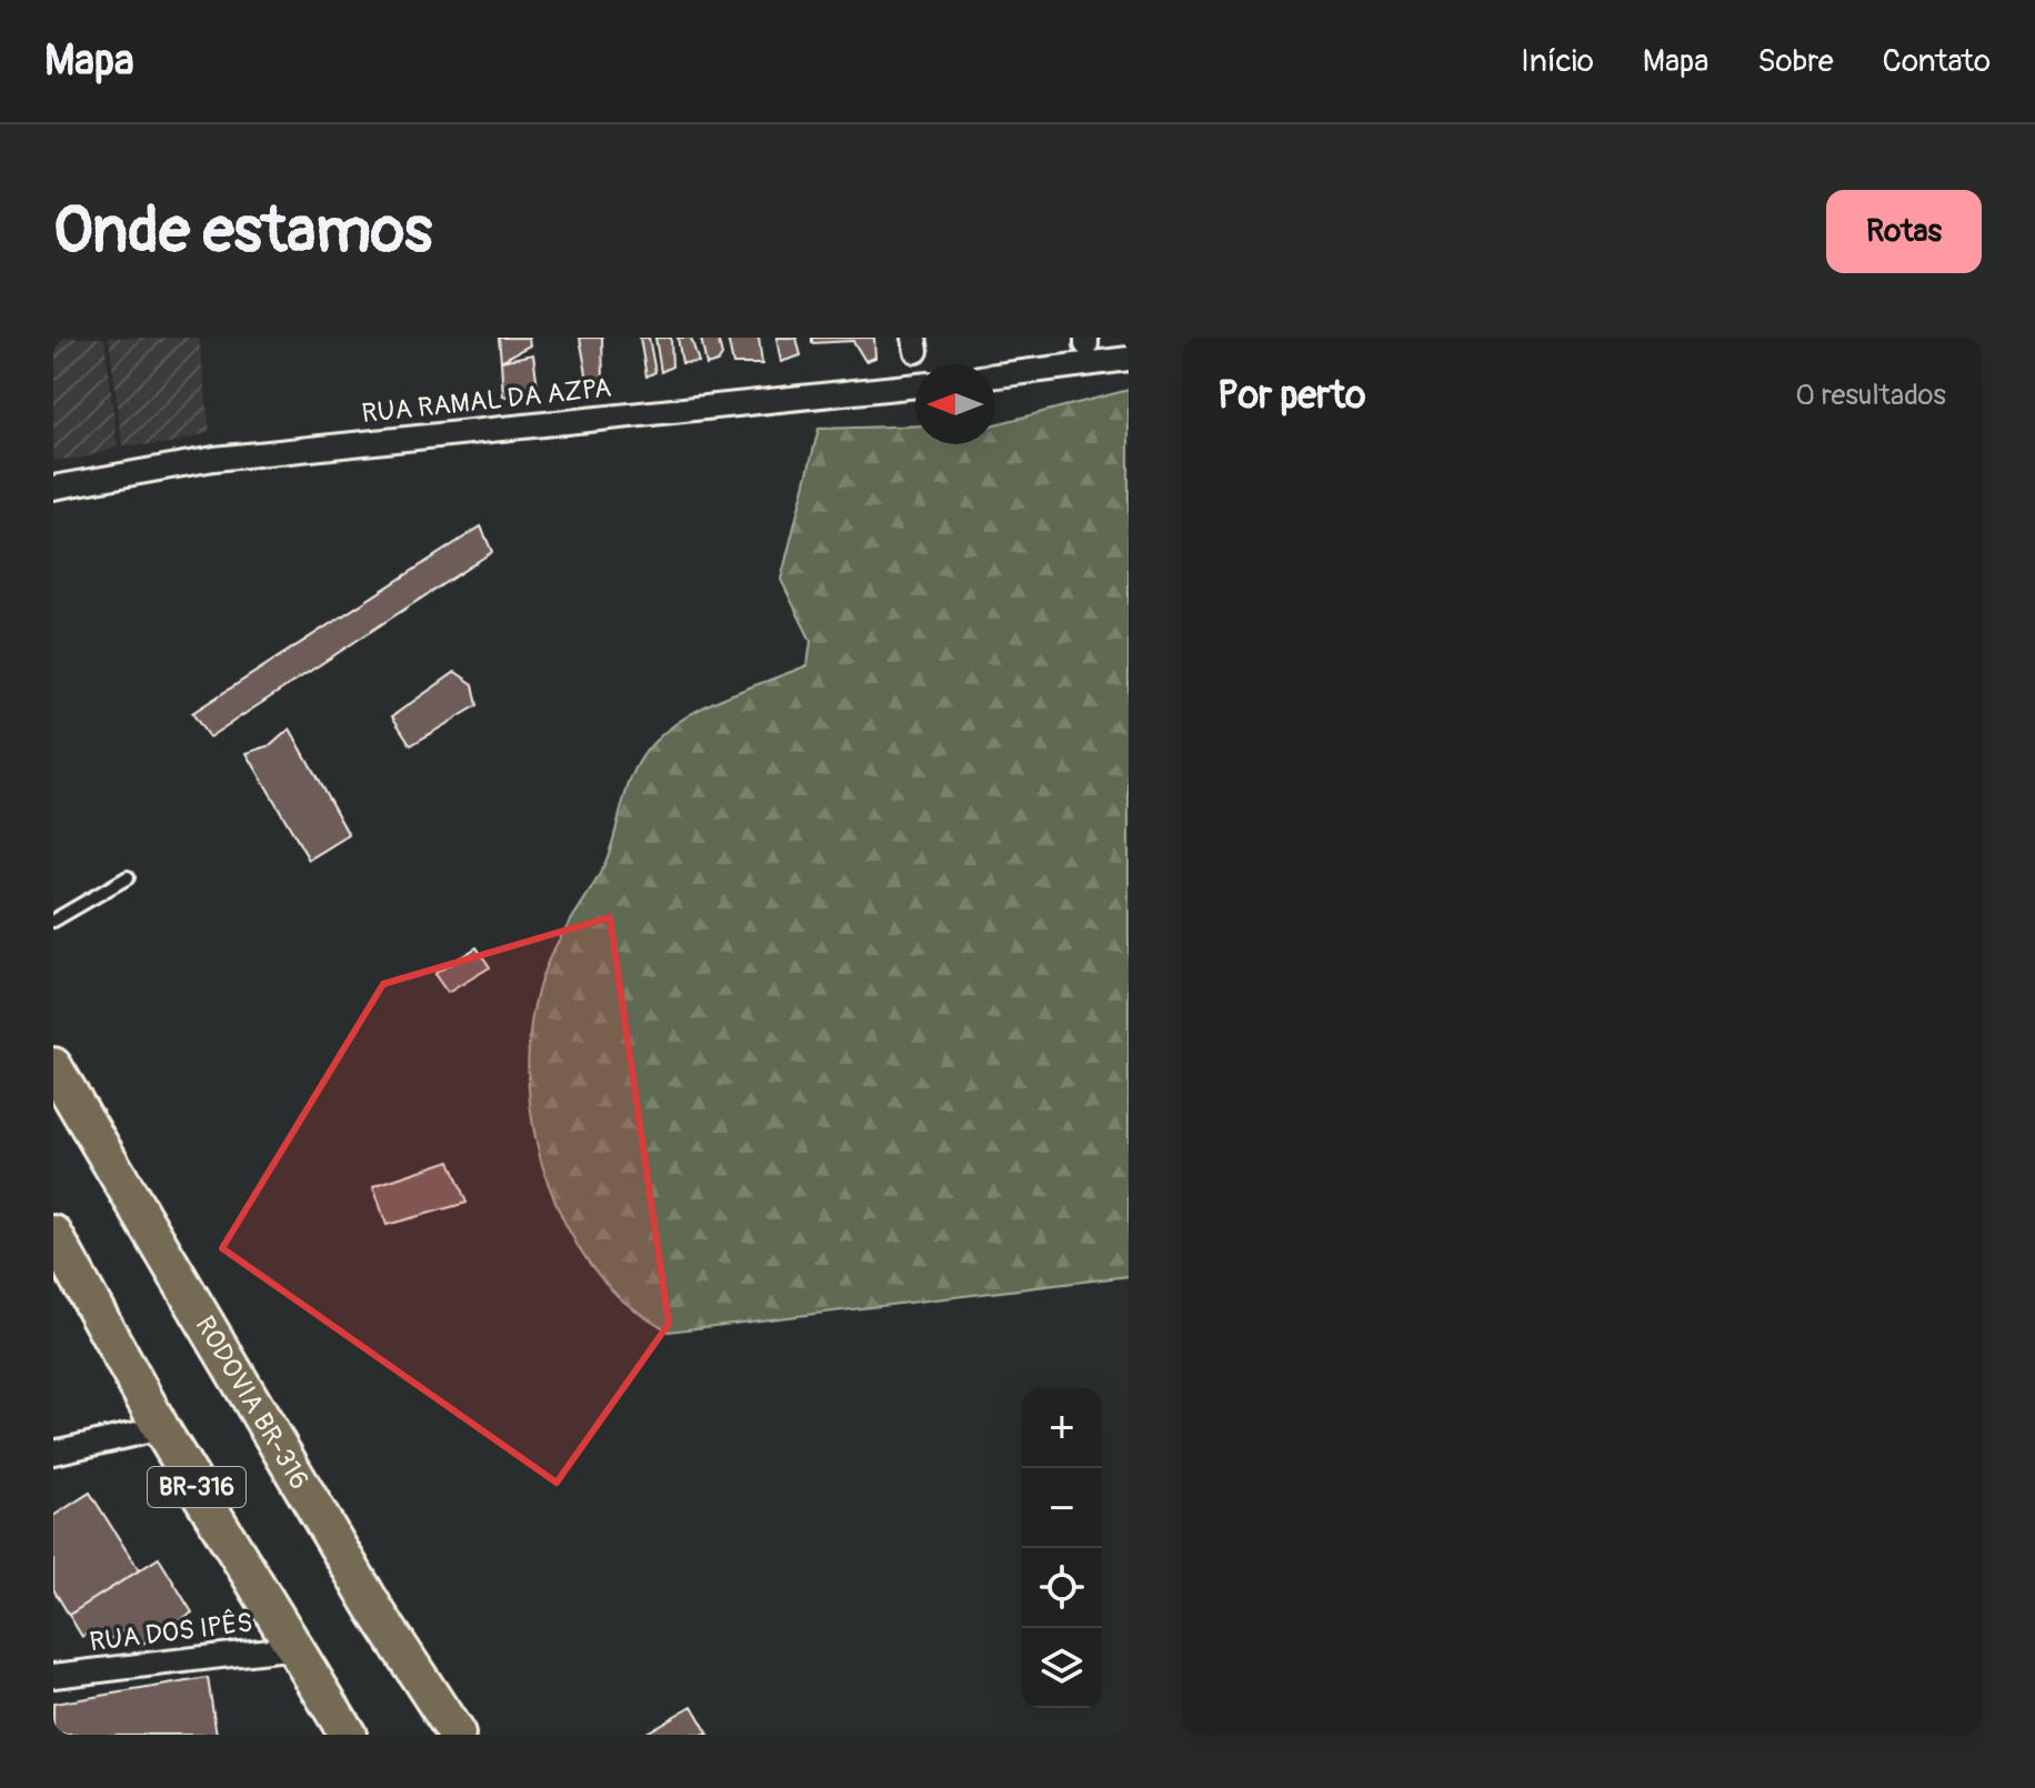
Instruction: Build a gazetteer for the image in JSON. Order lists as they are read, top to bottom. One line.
{"streets":{"highway":["RODOVIA BR-316","BR-316"],"street":["RUA RAMAL DA AZPA","RUA DOS IPÊS"]},"crossings":[["BR-316","RUA DOS IPÊS"]],"north":"left","page":{"header":"Mapa","nav":["Início","Mapa","Sobre","Contato"],"buttons":"Rotas","title":"Onde estamos","heading":["Por perto","0 resultados"],"map_buttons":["+","−"]}}
